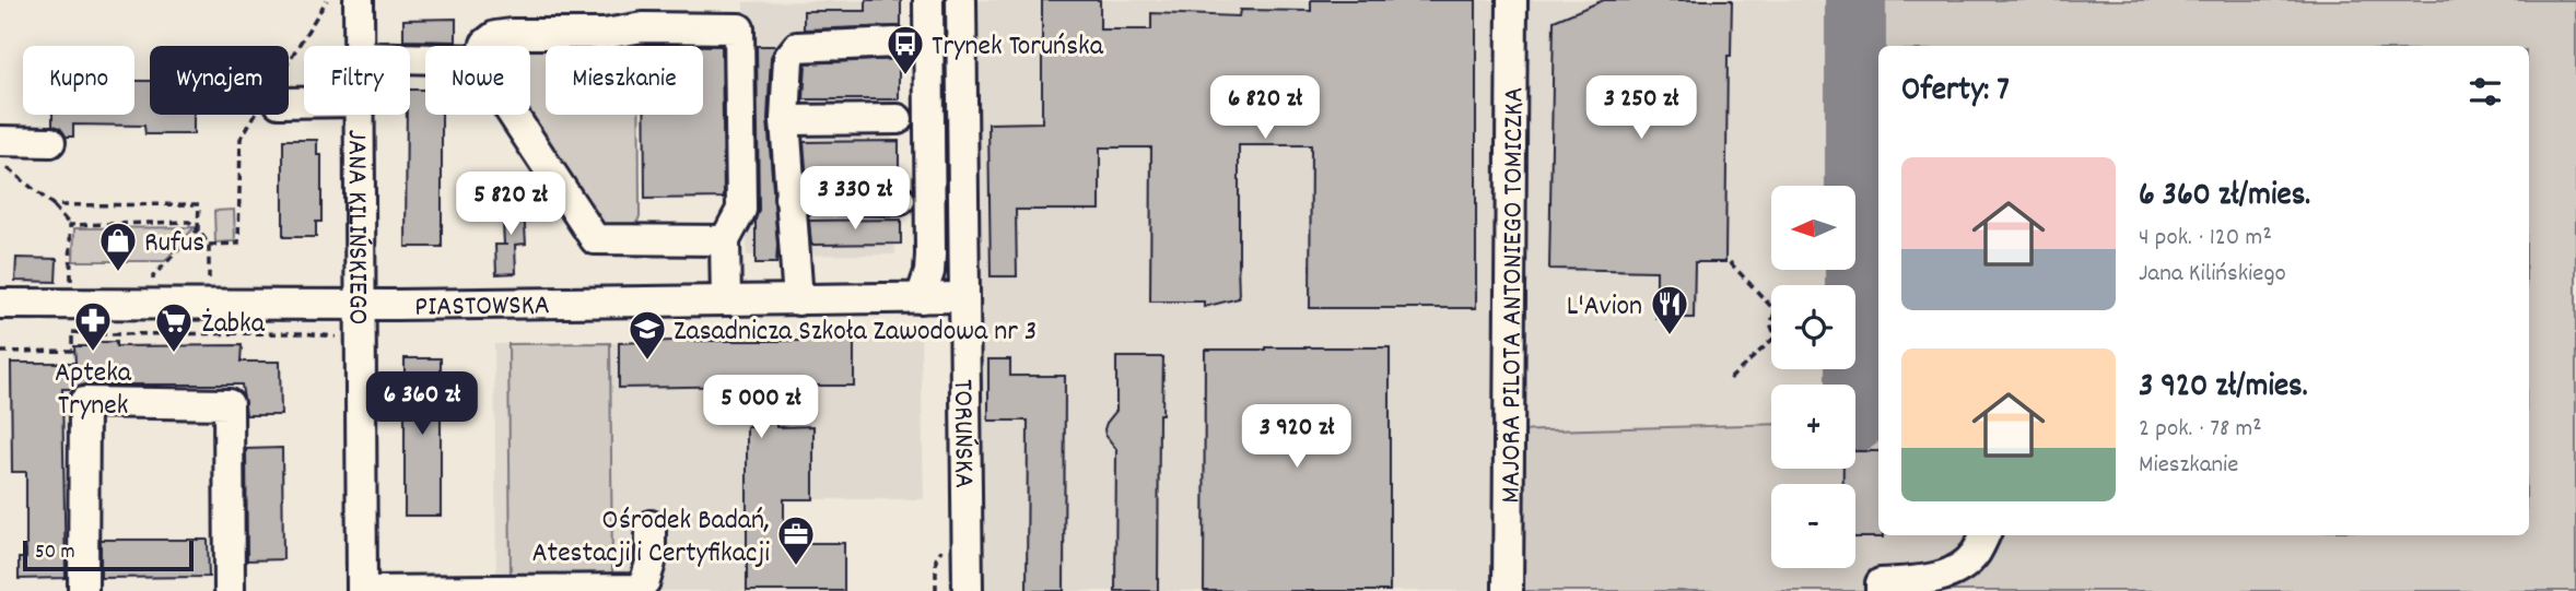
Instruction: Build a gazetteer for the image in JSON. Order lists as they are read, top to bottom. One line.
{"streets":{"street":["JANA KILIŃSKIEGO","MAJORA PILOTA ANTONIEGO TOMICZKA","PIASTOWSKA","TORUŃSKA"]},"crossings":[["JANA KILIŃSKIEGO","PIASTOWSKA"],["PIASTOWSKA","TORUŃSKA"]],"places":{"bus stop":["Trynek Toruńska"],"shop":["Rufus"],"restaurant":["L'Avion"],"pharmacy":["Apteka Trynek"],"supermarket":["Żabka"],"school or university":["Zasadnicza Szkoła Zawodowa nr 3"],"office":["Ośrodek Badań, Atestacji i Certyfikacji"]},"scale_bar":"50 m","north":"left","page":{"chip":["Kupno","Wynajem","Filtry","Nowe","Mieszkanie"],"heading":"Oferty: 7","price":["6 820 zł","3 250 zł","3 330 zł","5 820 zł","6 360 zł","5 000 zł","3 920 zł"],"list":[{"name":"6 360 zł/mies.","note":"4 pok. · 120 m² · Jana Kilińskiego"},{"name":"3 920 zł/mies.","note":"2 pok. · 78 m² · Mieszkanie"}],"map_buttons":["+","−"],"scale":"50 m"}}
